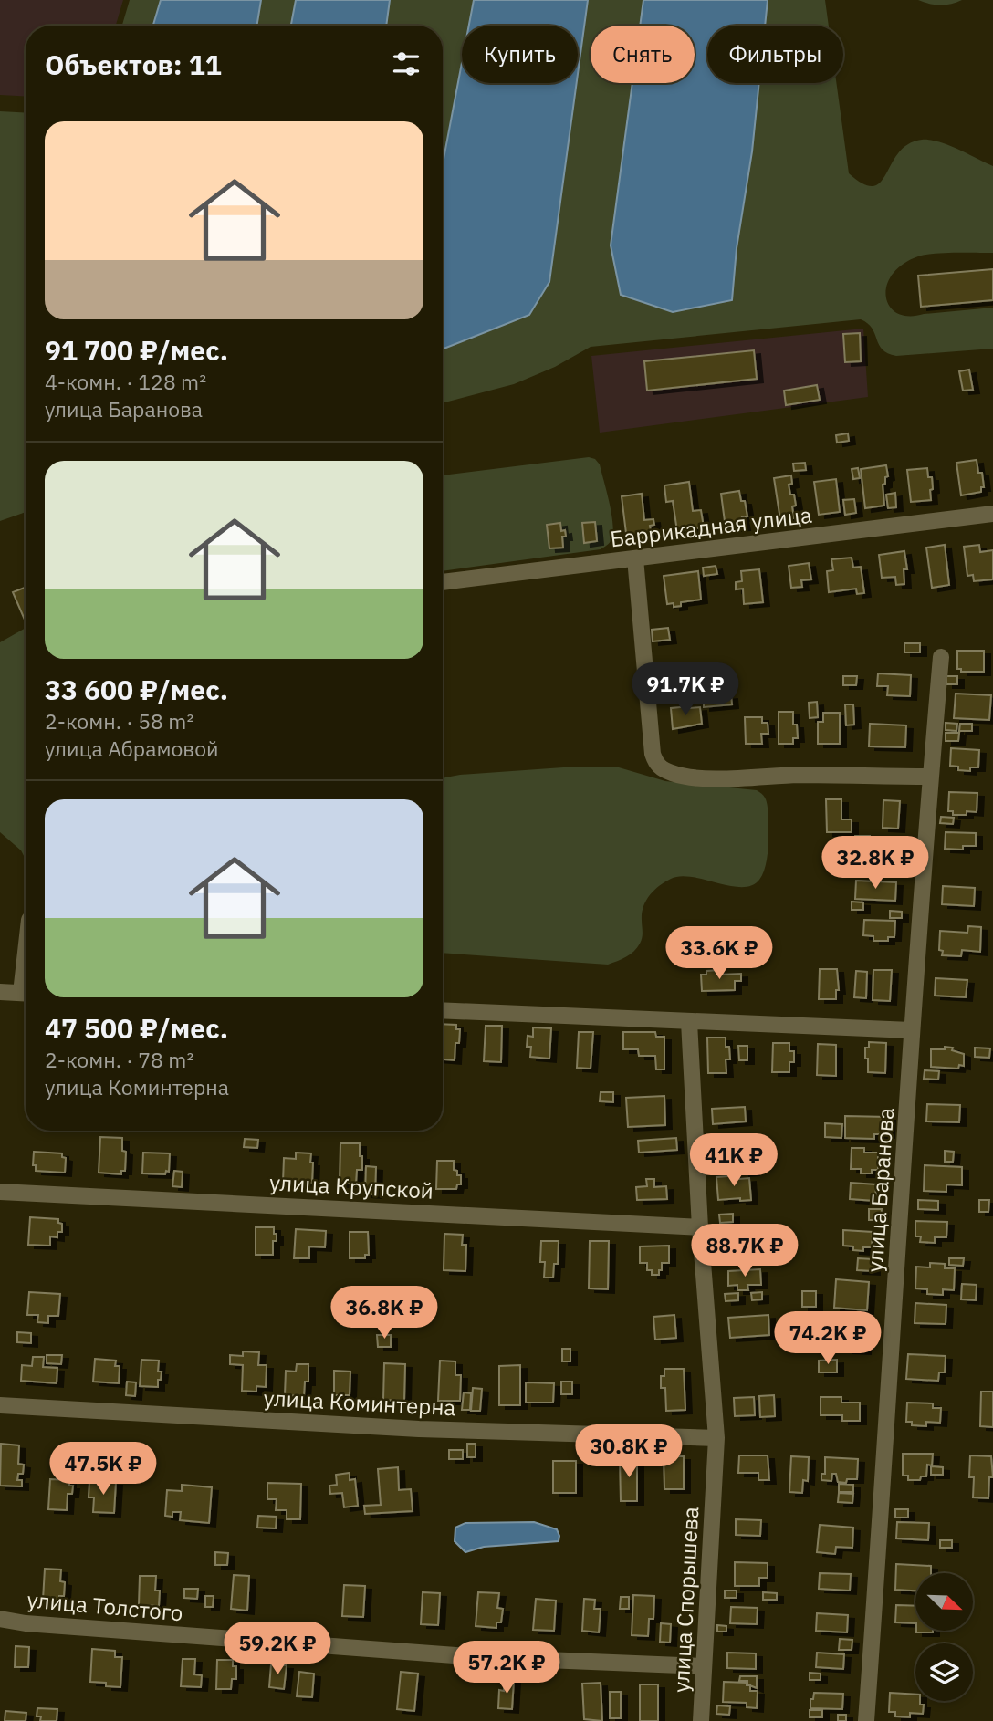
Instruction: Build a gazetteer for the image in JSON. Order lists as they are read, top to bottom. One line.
{"streets":{"street":["Баррикадная улица","улица Крупской","улица Баранова","улица Коминтерна","улица Спорышева","улица Толстого"]},"crossings":[["улица Крупской","улица Спорышева"],["улица Коминтерна","улица Спорышева"],["улица Спорышева","улица Толстого"]],"north":"bottom right","page":{"chip":["Купить","Снять","Фильтры"],"heading":"Объектов: 11","list":[{"name":"91 700 ₽/мес.","note":"4-комн. · 128 m² · улица Баранова"},{"name":"33 600 ₽/мес.","note":"2-комн. · 58 m² · улица Абрамовой"},{"name":"47 500 ₽/мес.","note":"2-комн. · 78 m² · улица Коминтерна"}],"price":["91.7K ₽","32.8K ₽","33.6K ₽","41K ₽","88.7K ₽","36.8K ₽","74.2K ₽","30.8K ₽","47.5K ₽","59.2K ₽","57.2K ₽"]}}
